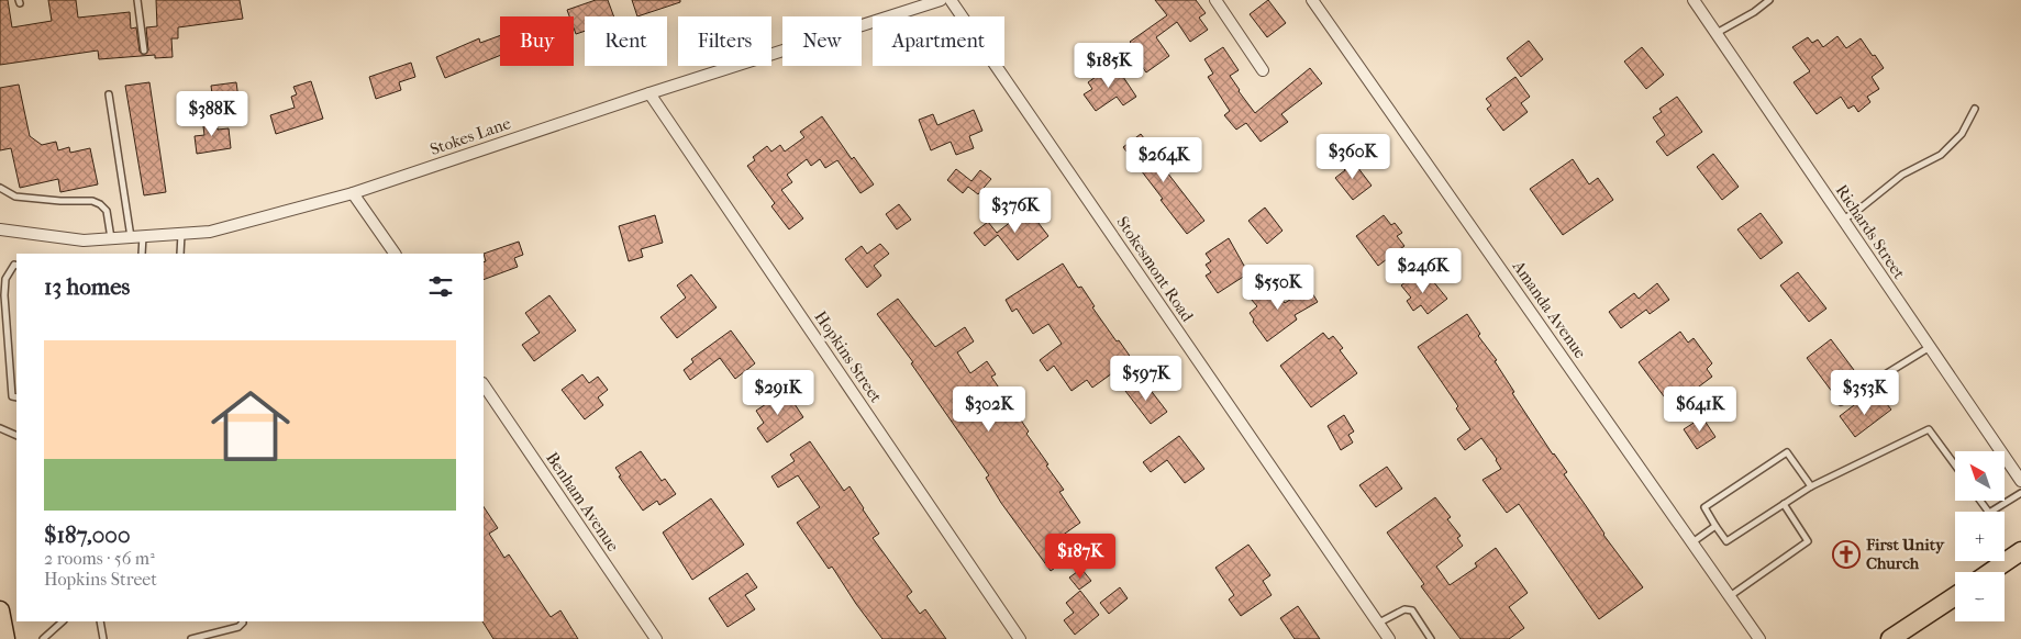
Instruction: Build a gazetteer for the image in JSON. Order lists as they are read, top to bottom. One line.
{"streets":{"street":["Stokes Lane","Richards Street","Stokesmont Road","Amanda Avenue","Hopkins Street","Benham Avenue"]},"crossings":[["Stokes Lane","Hopkins Street"]],"places":{"church":["First Unity Church"]},"north":"top left","page":{"chip":["Buy","Rent","Filters","New","Apartment"],"price":["$185K","$388K","$360K","$264K","$376K","$246K","$550K","$597K","$291K","$353K","$302K","$641K","$187K"],"heading":"13 homes","list":[{"name":"$187,000","note":"2 rooms · 56 m² · Hopkins Street"}],"map_buttons":["+","−"]}}
